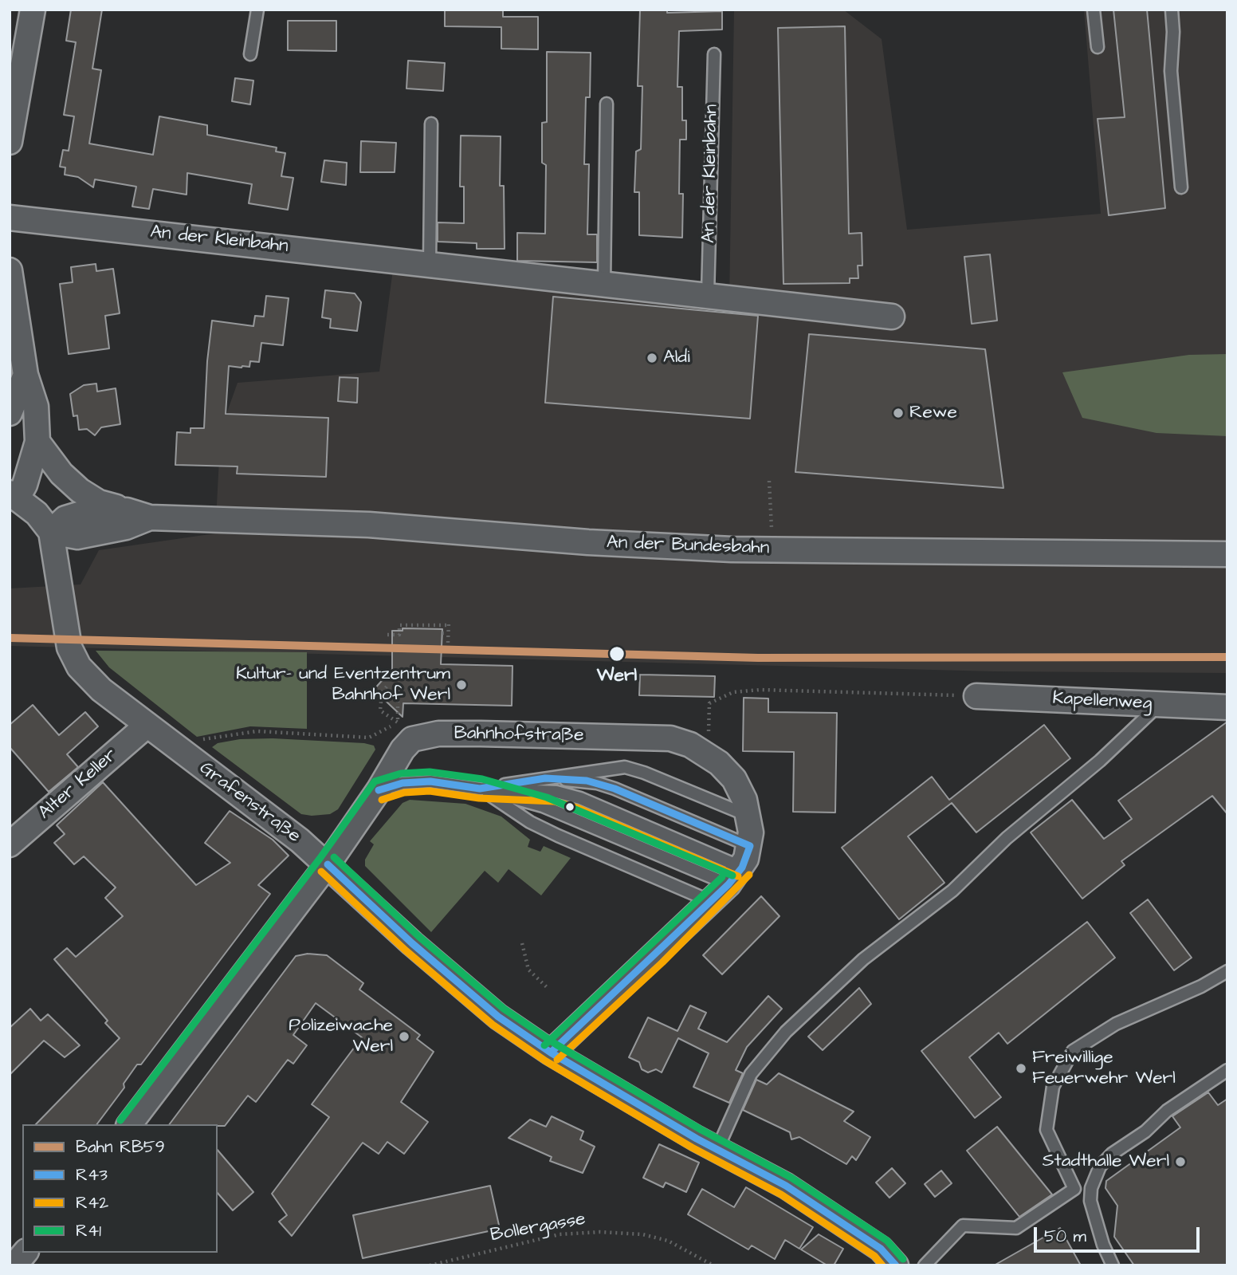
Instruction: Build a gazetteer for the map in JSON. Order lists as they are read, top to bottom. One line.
{"streets":{"street":["An der Kleinbahn","An der Bundesbahn","Kapellenweg","Bahnhofstraße","Alter Keller","Grafenstraße"],"path":["Bollergasse"]},"crossings":[["An der Bundesbahn","Grafenstraße"],["Bahnhofstraße","Grafenstraße"],["Alter Keller","Grafenstraße"]],"places":["Aldi","Rewe","Werl","Kultur- und Eventzentrum Bahnhof Werl","Polizeiwache Werl","Freiwillige Feuerwehr Werl","Stadthalle Werl"],"lines":["rail line RB59","transit line R41","transit line R43","transit line R42"],"legend":["Bahn RB59","R43","R42","R41"],"scale_bar":"50 m"}
